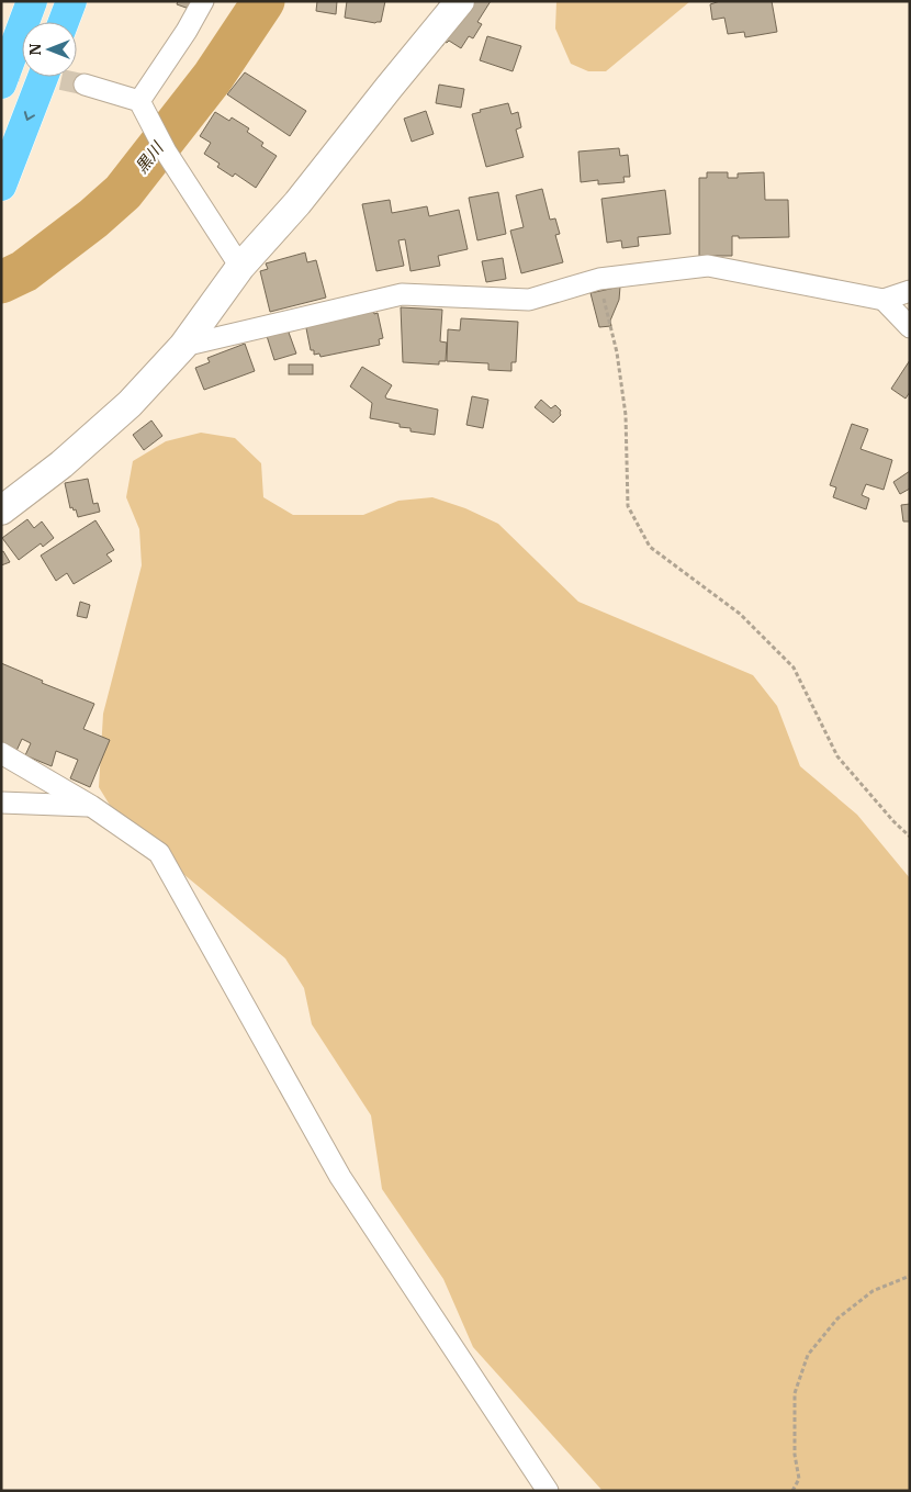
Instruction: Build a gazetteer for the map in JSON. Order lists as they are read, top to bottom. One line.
{"water":["黒川"],"north":"left"}
